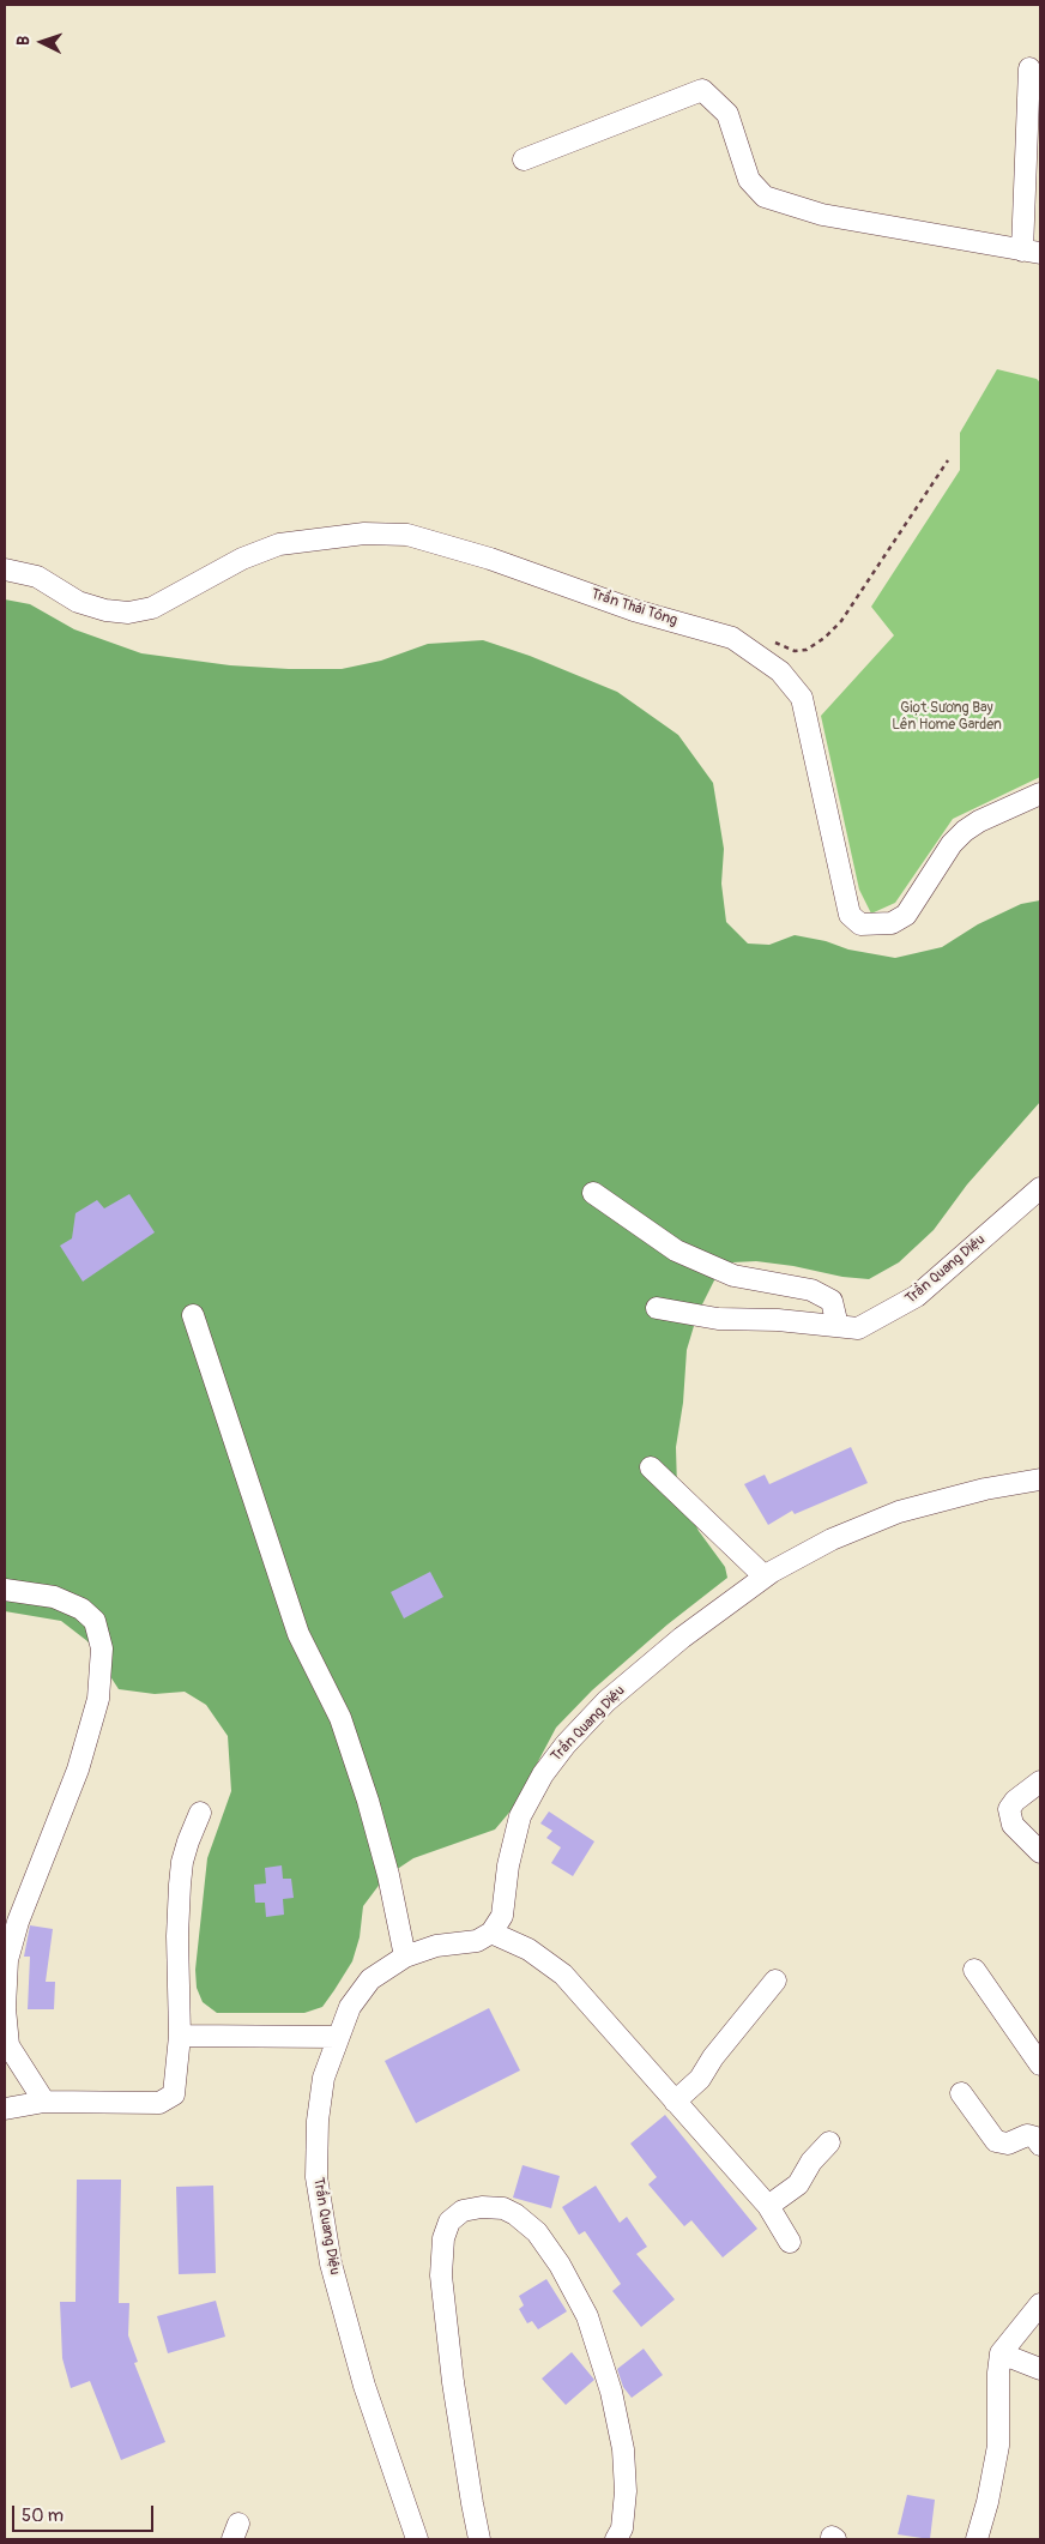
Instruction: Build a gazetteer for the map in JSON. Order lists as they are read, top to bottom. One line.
{"streets":{"street":["Trần Thái Tông","Trần Quang Diệu"]},"parks":["Giọt Sương Bay Lên Home Garden"],"scale_bar":"50 m","north":"left"}
